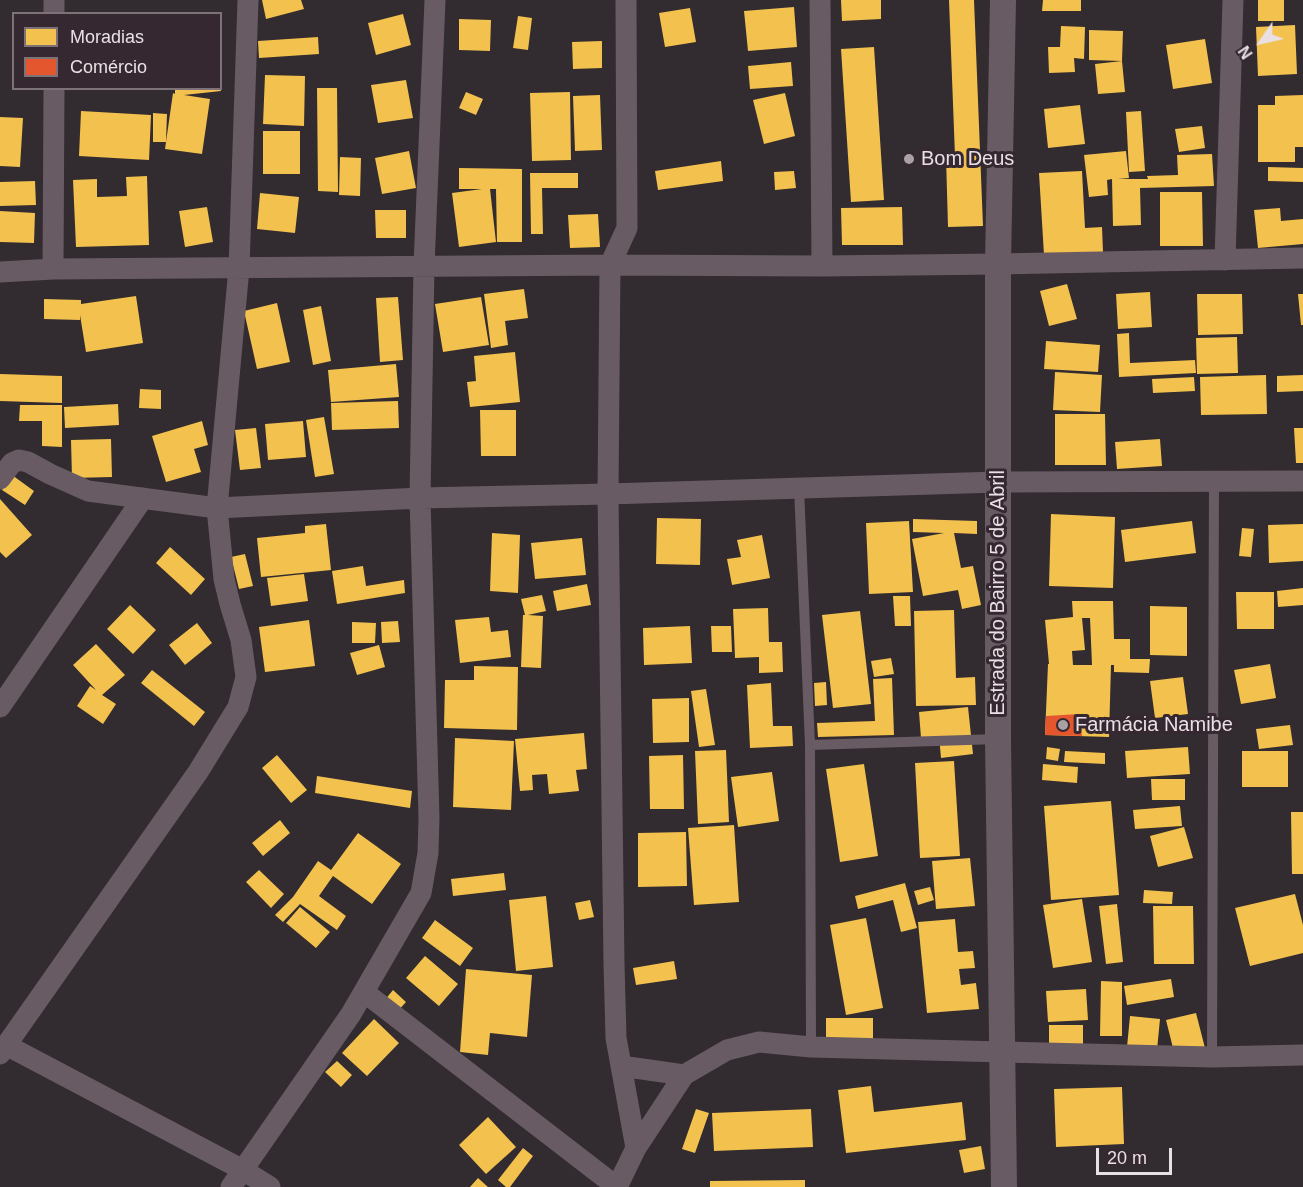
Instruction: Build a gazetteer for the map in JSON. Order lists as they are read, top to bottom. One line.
{"streets":{"street":["Estrada do Bairro 5 de Abril"]},"places":["Bom Deus","Farmácia Namibe"],"legend":["Moradias","Comércio"],"scale_bar":"20 m","north":"bottom left"}
